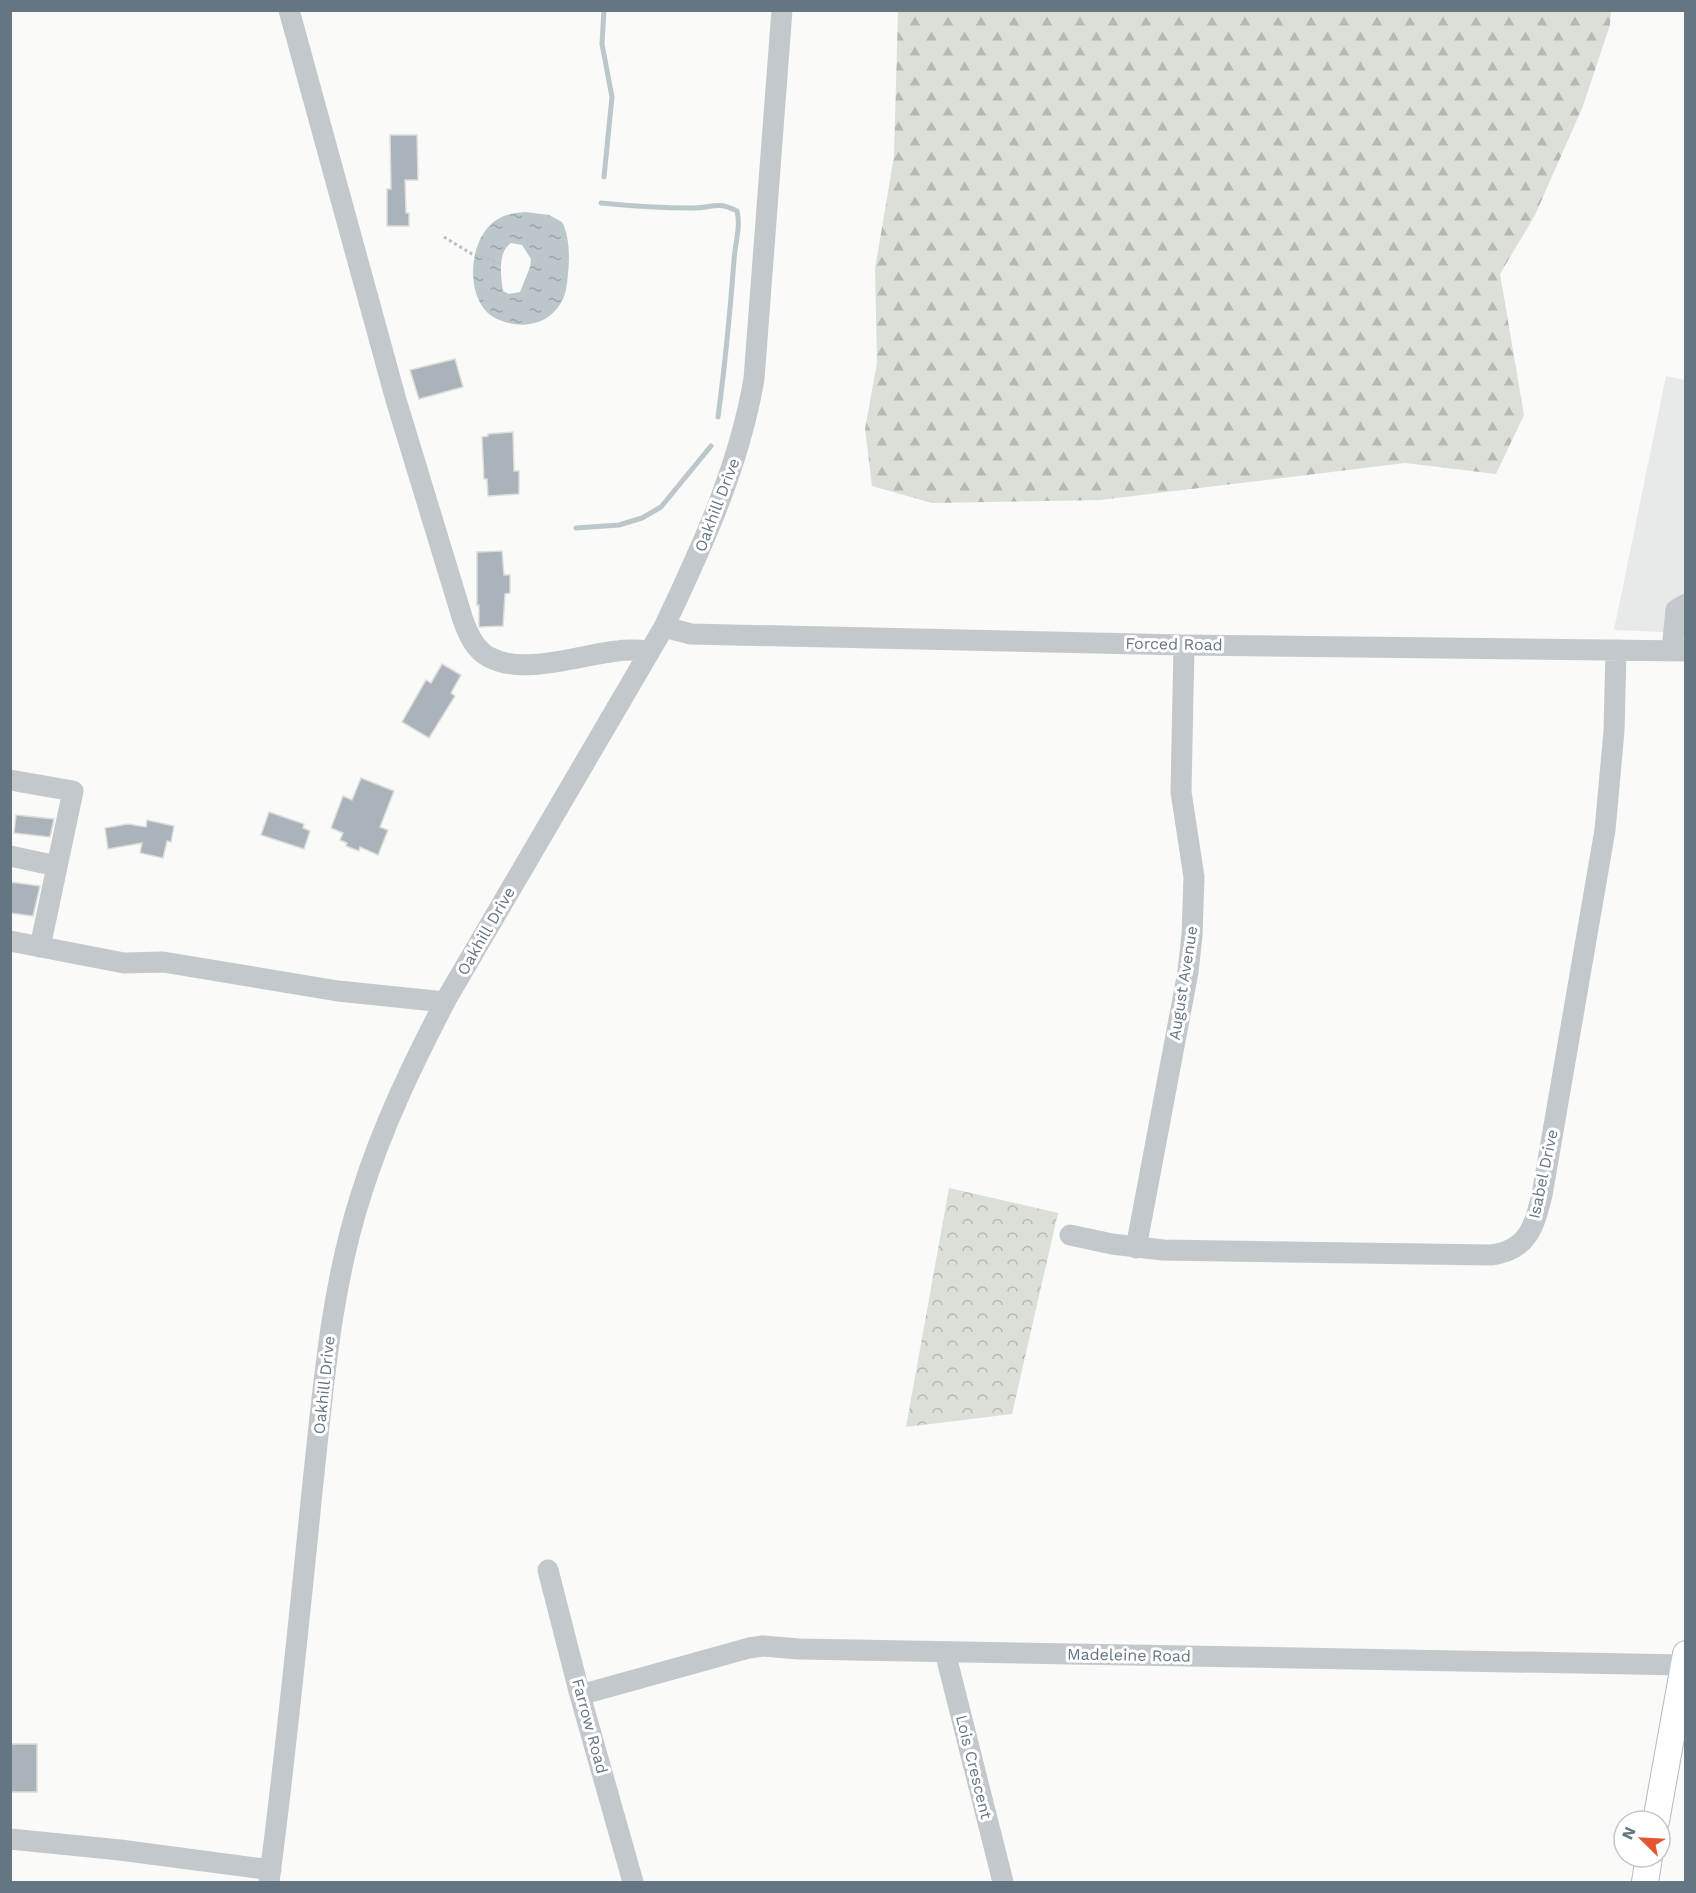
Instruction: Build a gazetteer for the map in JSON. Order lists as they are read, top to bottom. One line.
{"streets":{"street":["Oakhill Drive","Forced Road","August Avenue","Isabel Drive","Madeleine Road","Farrow Road","Lois Crescent"]},"crossings":[["Oakhill Drive","Forced Road"],["Forced Road","August Avenue"],["Forced Road","Isabel Drive"],["August Avenue","Isabel Drive"],["Madeleine Road","Farrow Road"],["Madeleine Road","Lois Crescent"]],"north":"top left"}
